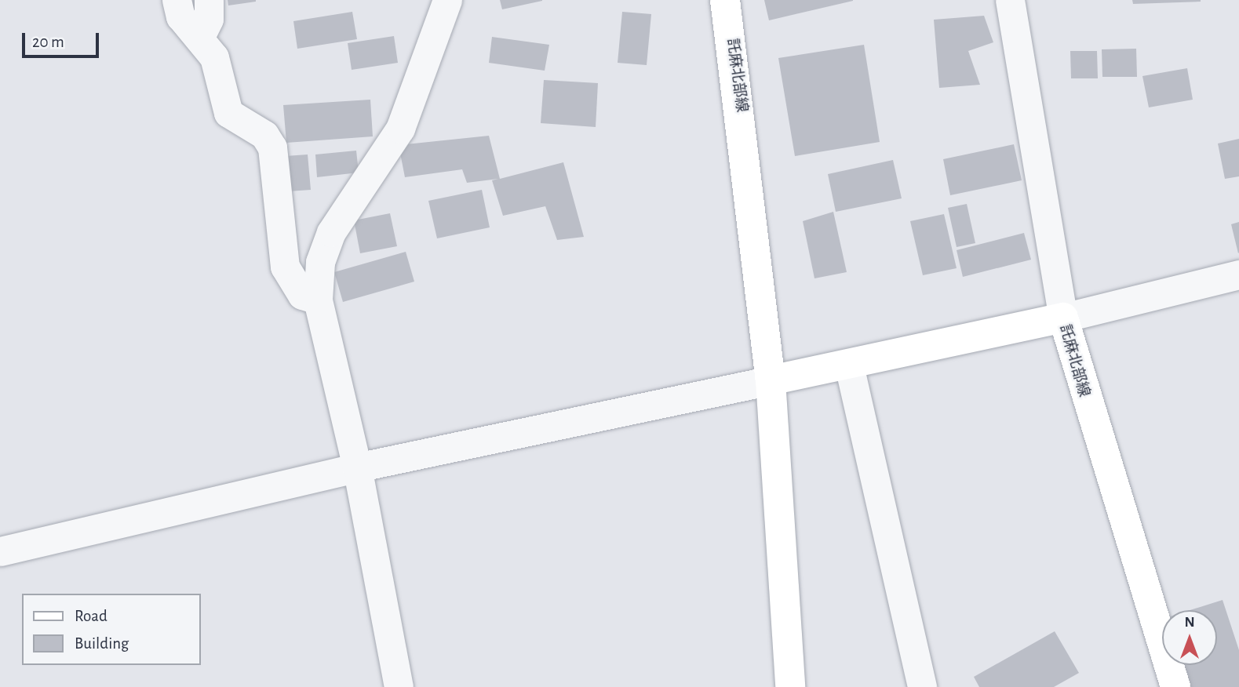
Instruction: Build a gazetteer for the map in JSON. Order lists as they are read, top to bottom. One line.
{"streets":{"main road":["託麻北部線"]},"legend":["Road","Building"],"scale_bar":"20 m","north":"top"}
